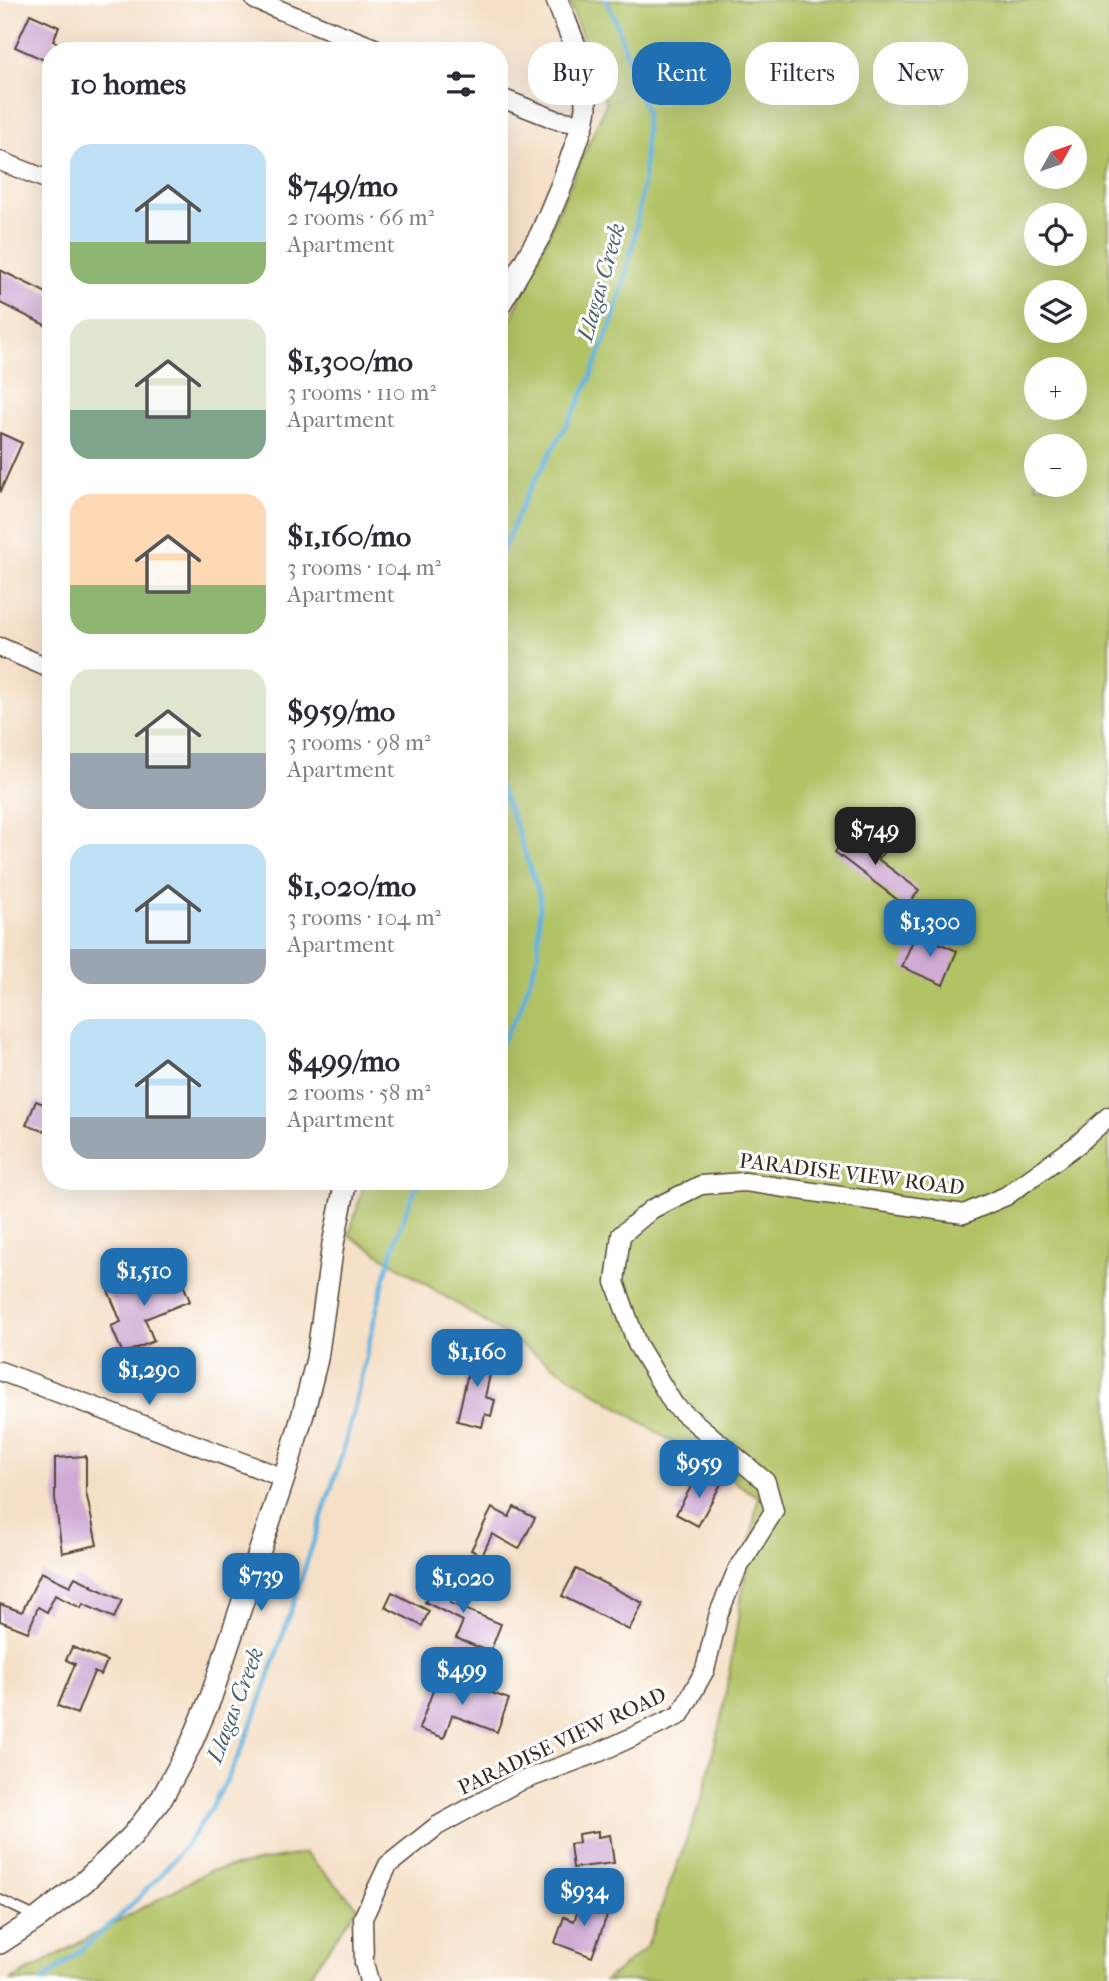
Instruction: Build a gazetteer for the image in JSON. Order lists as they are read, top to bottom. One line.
{"streets":{"street":["PARADISE VIEW ROAD"]},"water":["Llagas Creek"],"north":"top right","page":{"chip":["Buy","Rent","Filters","New"],"heading":"10 homes","map_buttons":["+","−"],"list":[{"name":"$749/mo","note":"2 rooms · 66 m² · Apartment"},{"name":"$1,300/mo","note":"3 rooms · 110 m² · Apartment"},{"name":"$1,160/mo","note":"3 rooms · 104 m² · Apartment"},{"name":"$959/mo","note":"3 rooms · 98 m² · Apartment"},{"name":"$1,020/mo","note":"3 rooms · 104 m² · Apartment"},{"name":"$499/mo","note":"2 rooms · 58 m² · Apartment"}],"price":["$749","$1,300","$1,510","$1,160","$1,290","$959","$739","$1,020","$499","$934"]}}
